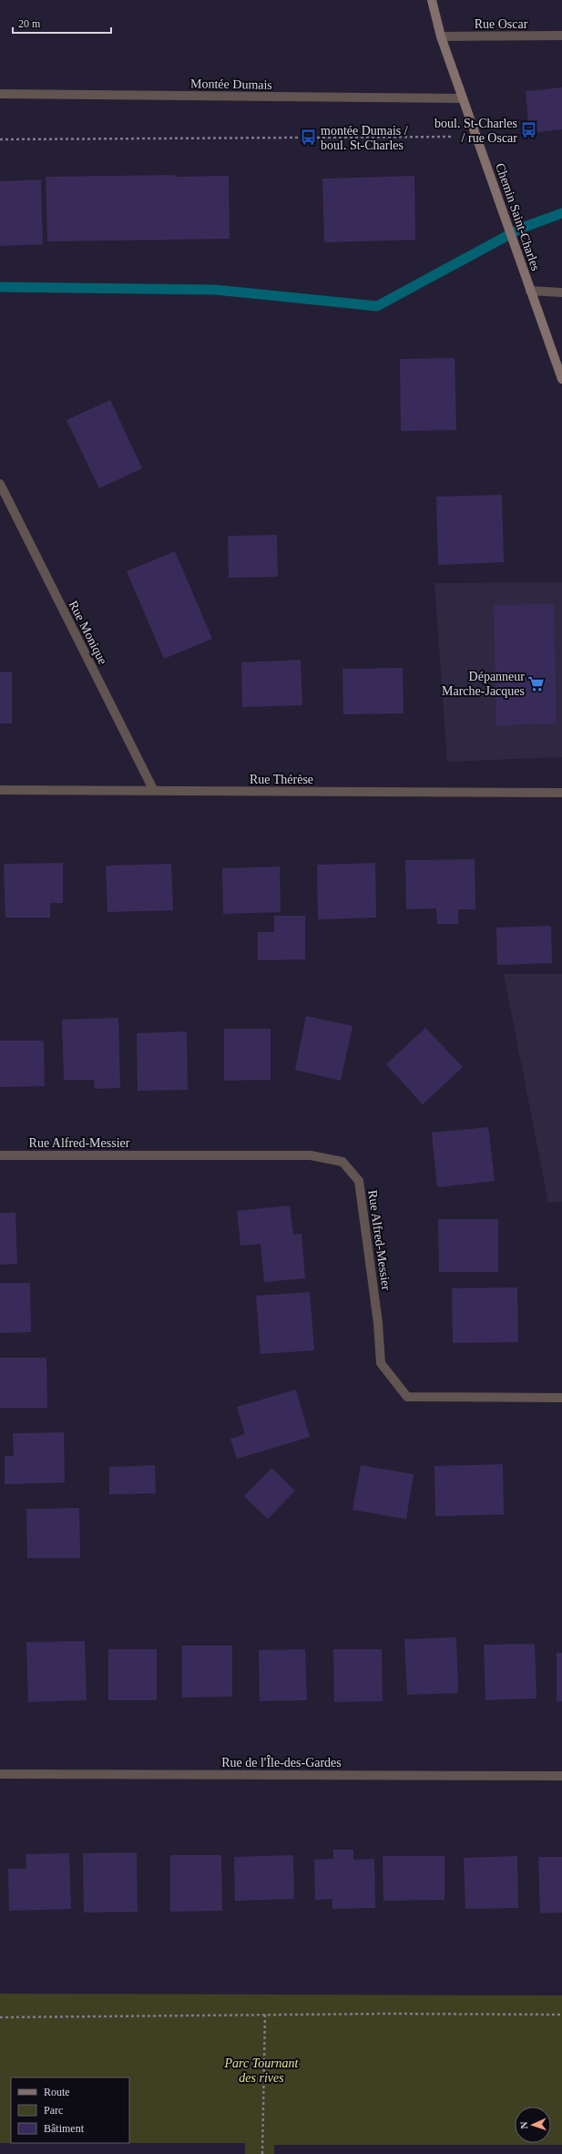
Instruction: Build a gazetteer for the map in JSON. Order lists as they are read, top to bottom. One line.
{"streets":{"main road":["Chemin Saint-Charles"],"street":["Rue Oscar","Montée Dumais","Rue Monique","Rue Thérèse","Rue Alfred-Messier","Rue de l'Île-des-Gardes"]},"crossings":[["Rue Oscar","Chemin Saint-Charles"],["Montée Dumais","Chemin Saint-Charles"],["Rue Monique","Rue Thérèse"]],"parks":["Parc Tournant des rives"],"places":{"bus stop":["boul. St-Charles / rue Oscar","montée Dumais / boul. St-Charles"],"supermarket":["Dépanneur Marche-Jacques"]},"legend":["Route","Parc","Bâtiment"],"scale_bar":"20 m","north":"left"}
